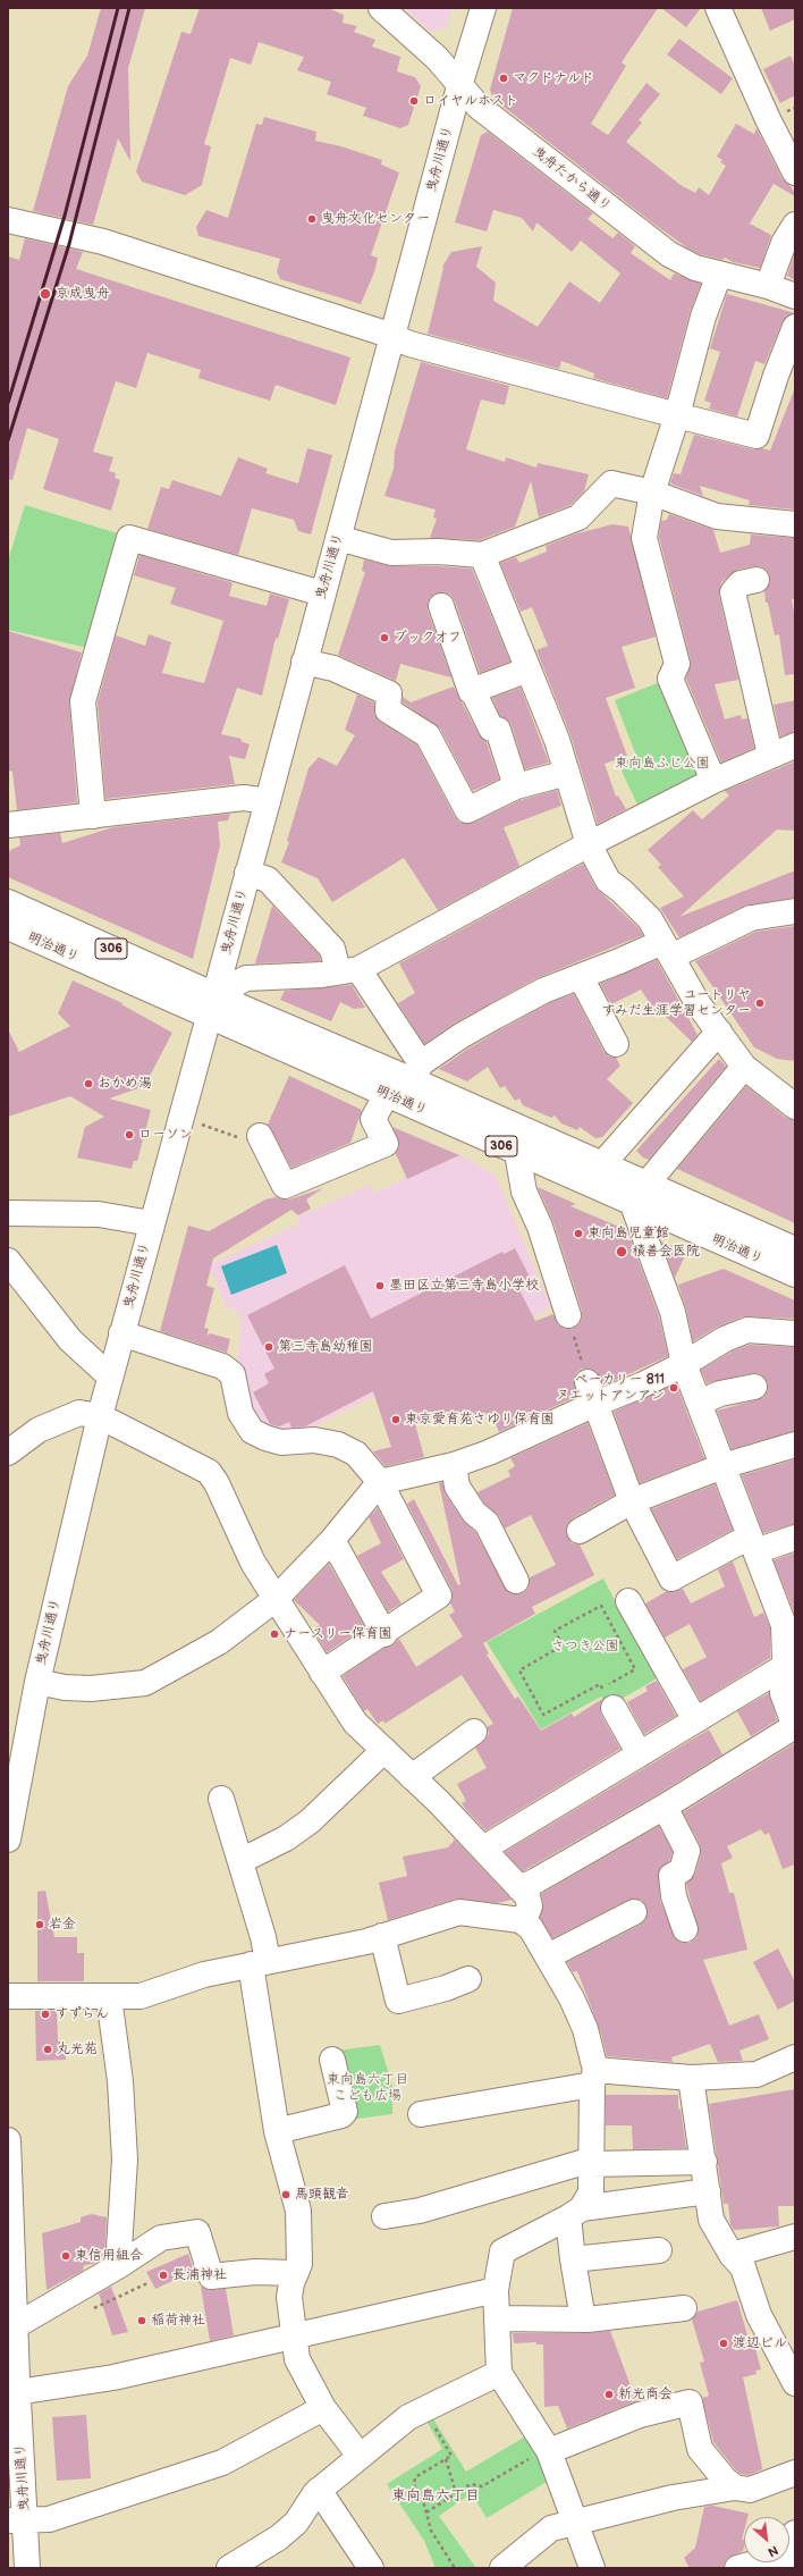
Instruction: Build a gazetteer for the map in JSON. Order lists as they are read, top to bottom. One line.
{"streets":{"main road":["曳舟川通り","曳舟たから通り","明治通り","306"]},"crossings":[["曳舟川通り","曳舟たから通り"],["曳舟川通り","明治通り"]],"districts":["東向島六丁目"],"parks":["東向島ふじ公園","さつき公園","東向島六丁目 こども広場"],"places":["マクドナルド","ロイヤルホスト","曳舟文化センター","京成曳舟","ブックオフ","ユートリヤ すみだ生涯学習センター","おかめ湯","ローソン","東向島児童館","積善会医院","墨田区立第三寺島小学校","第三寺島幼稚園","ベーカリー 811 ヌエットアンアン","東京愛育苑さゆり保育園","ナースリー保育園","岩金","すずらん","丸光苑","馬頭観音","東信用組合","長浦神社","稲荷神社","渡辺ビル","新光商会"],"north":"bottom right"}
